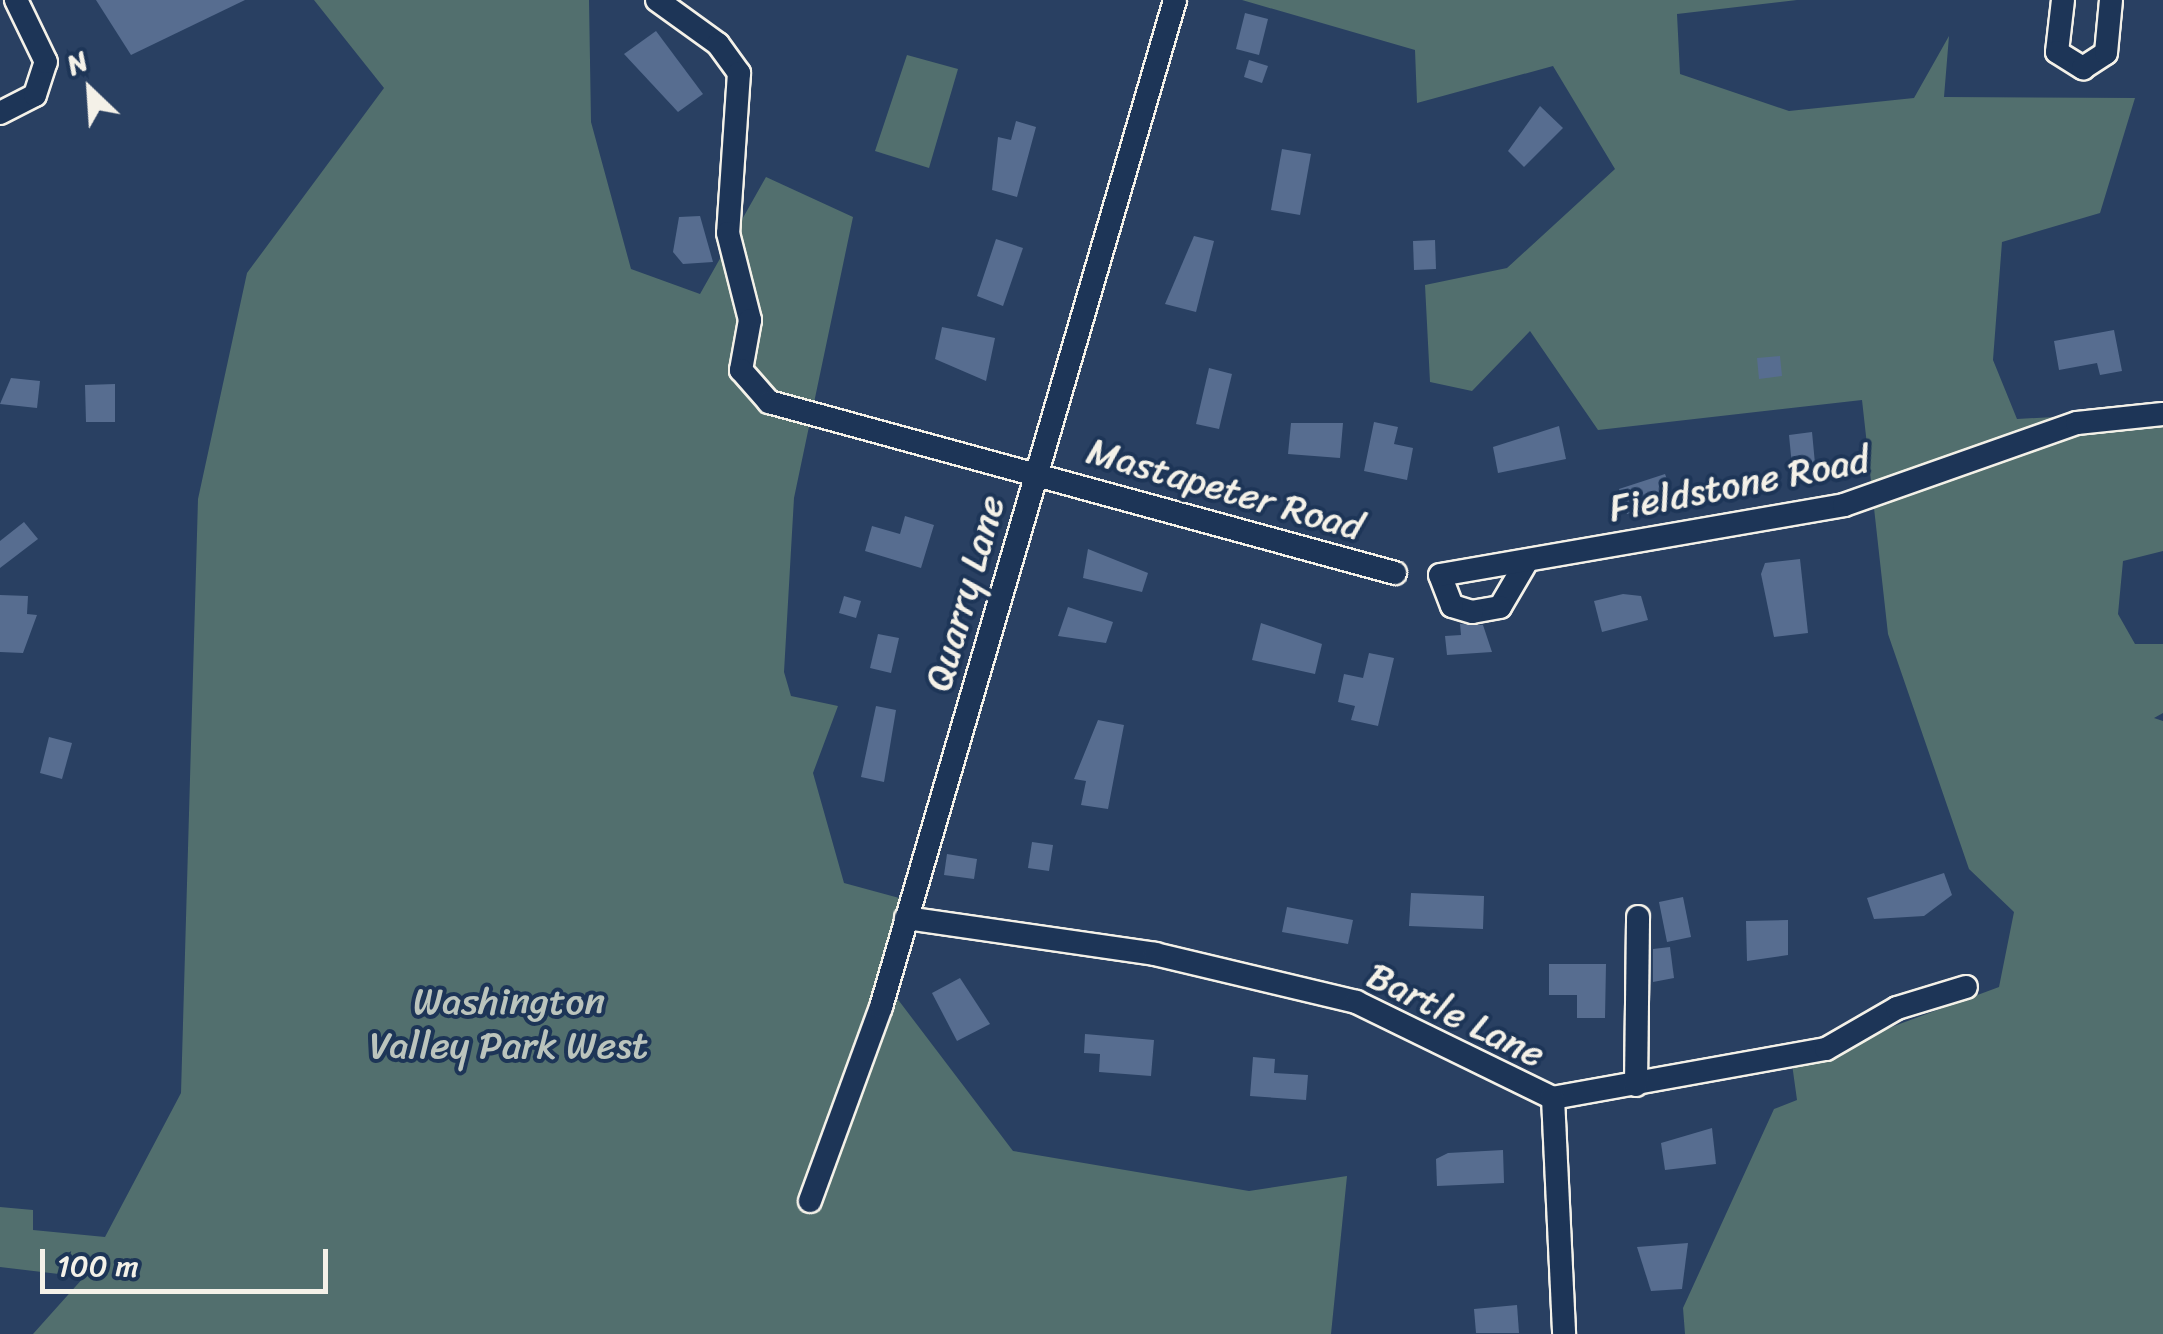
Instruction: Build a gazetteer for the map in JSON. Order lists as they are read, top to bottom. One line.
{"streets":{"street":["Fieldstone Road","Mastapeter Road","Quarry Lane","Bartle Lane"]},"crossings":[["Mastapeter Road","Quarry Lane"],["Quarry Lane","Bartle Lane"]],"parks":["Washington Valley Park West"],"scale_bar":"100 m","north":"top left"}
